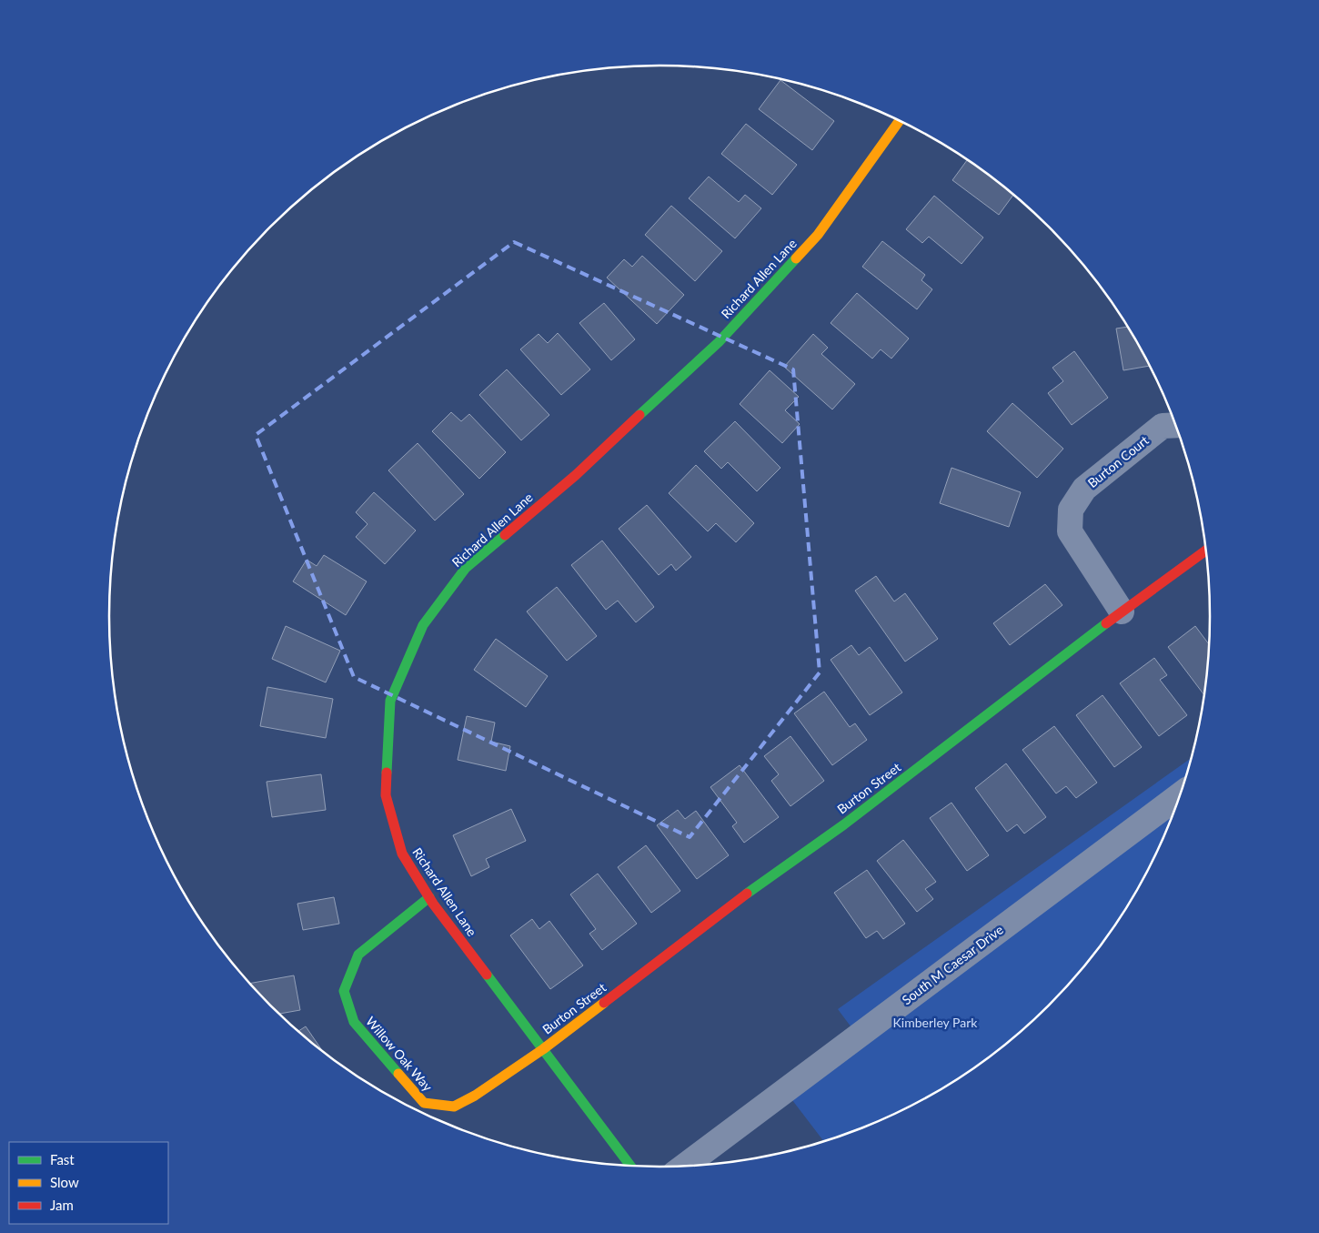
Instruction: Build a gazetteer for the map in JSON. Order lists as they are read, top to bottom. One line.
{"streets":{"street":["Richard Allen Lane","Burton Court","Burton Street","South M Caesar Drive","Willow Oak Way"]},"crossings":[["Richard Allen Lane","Burton Street"],["Richard Allen Lane","Willow Oak Way"],["Burton Court","Burton Street"],["Burton Street","Willow Oak Way"]],"parks":["Kimberley Park"],"legend":["Fast","Slow","Jam"]}
